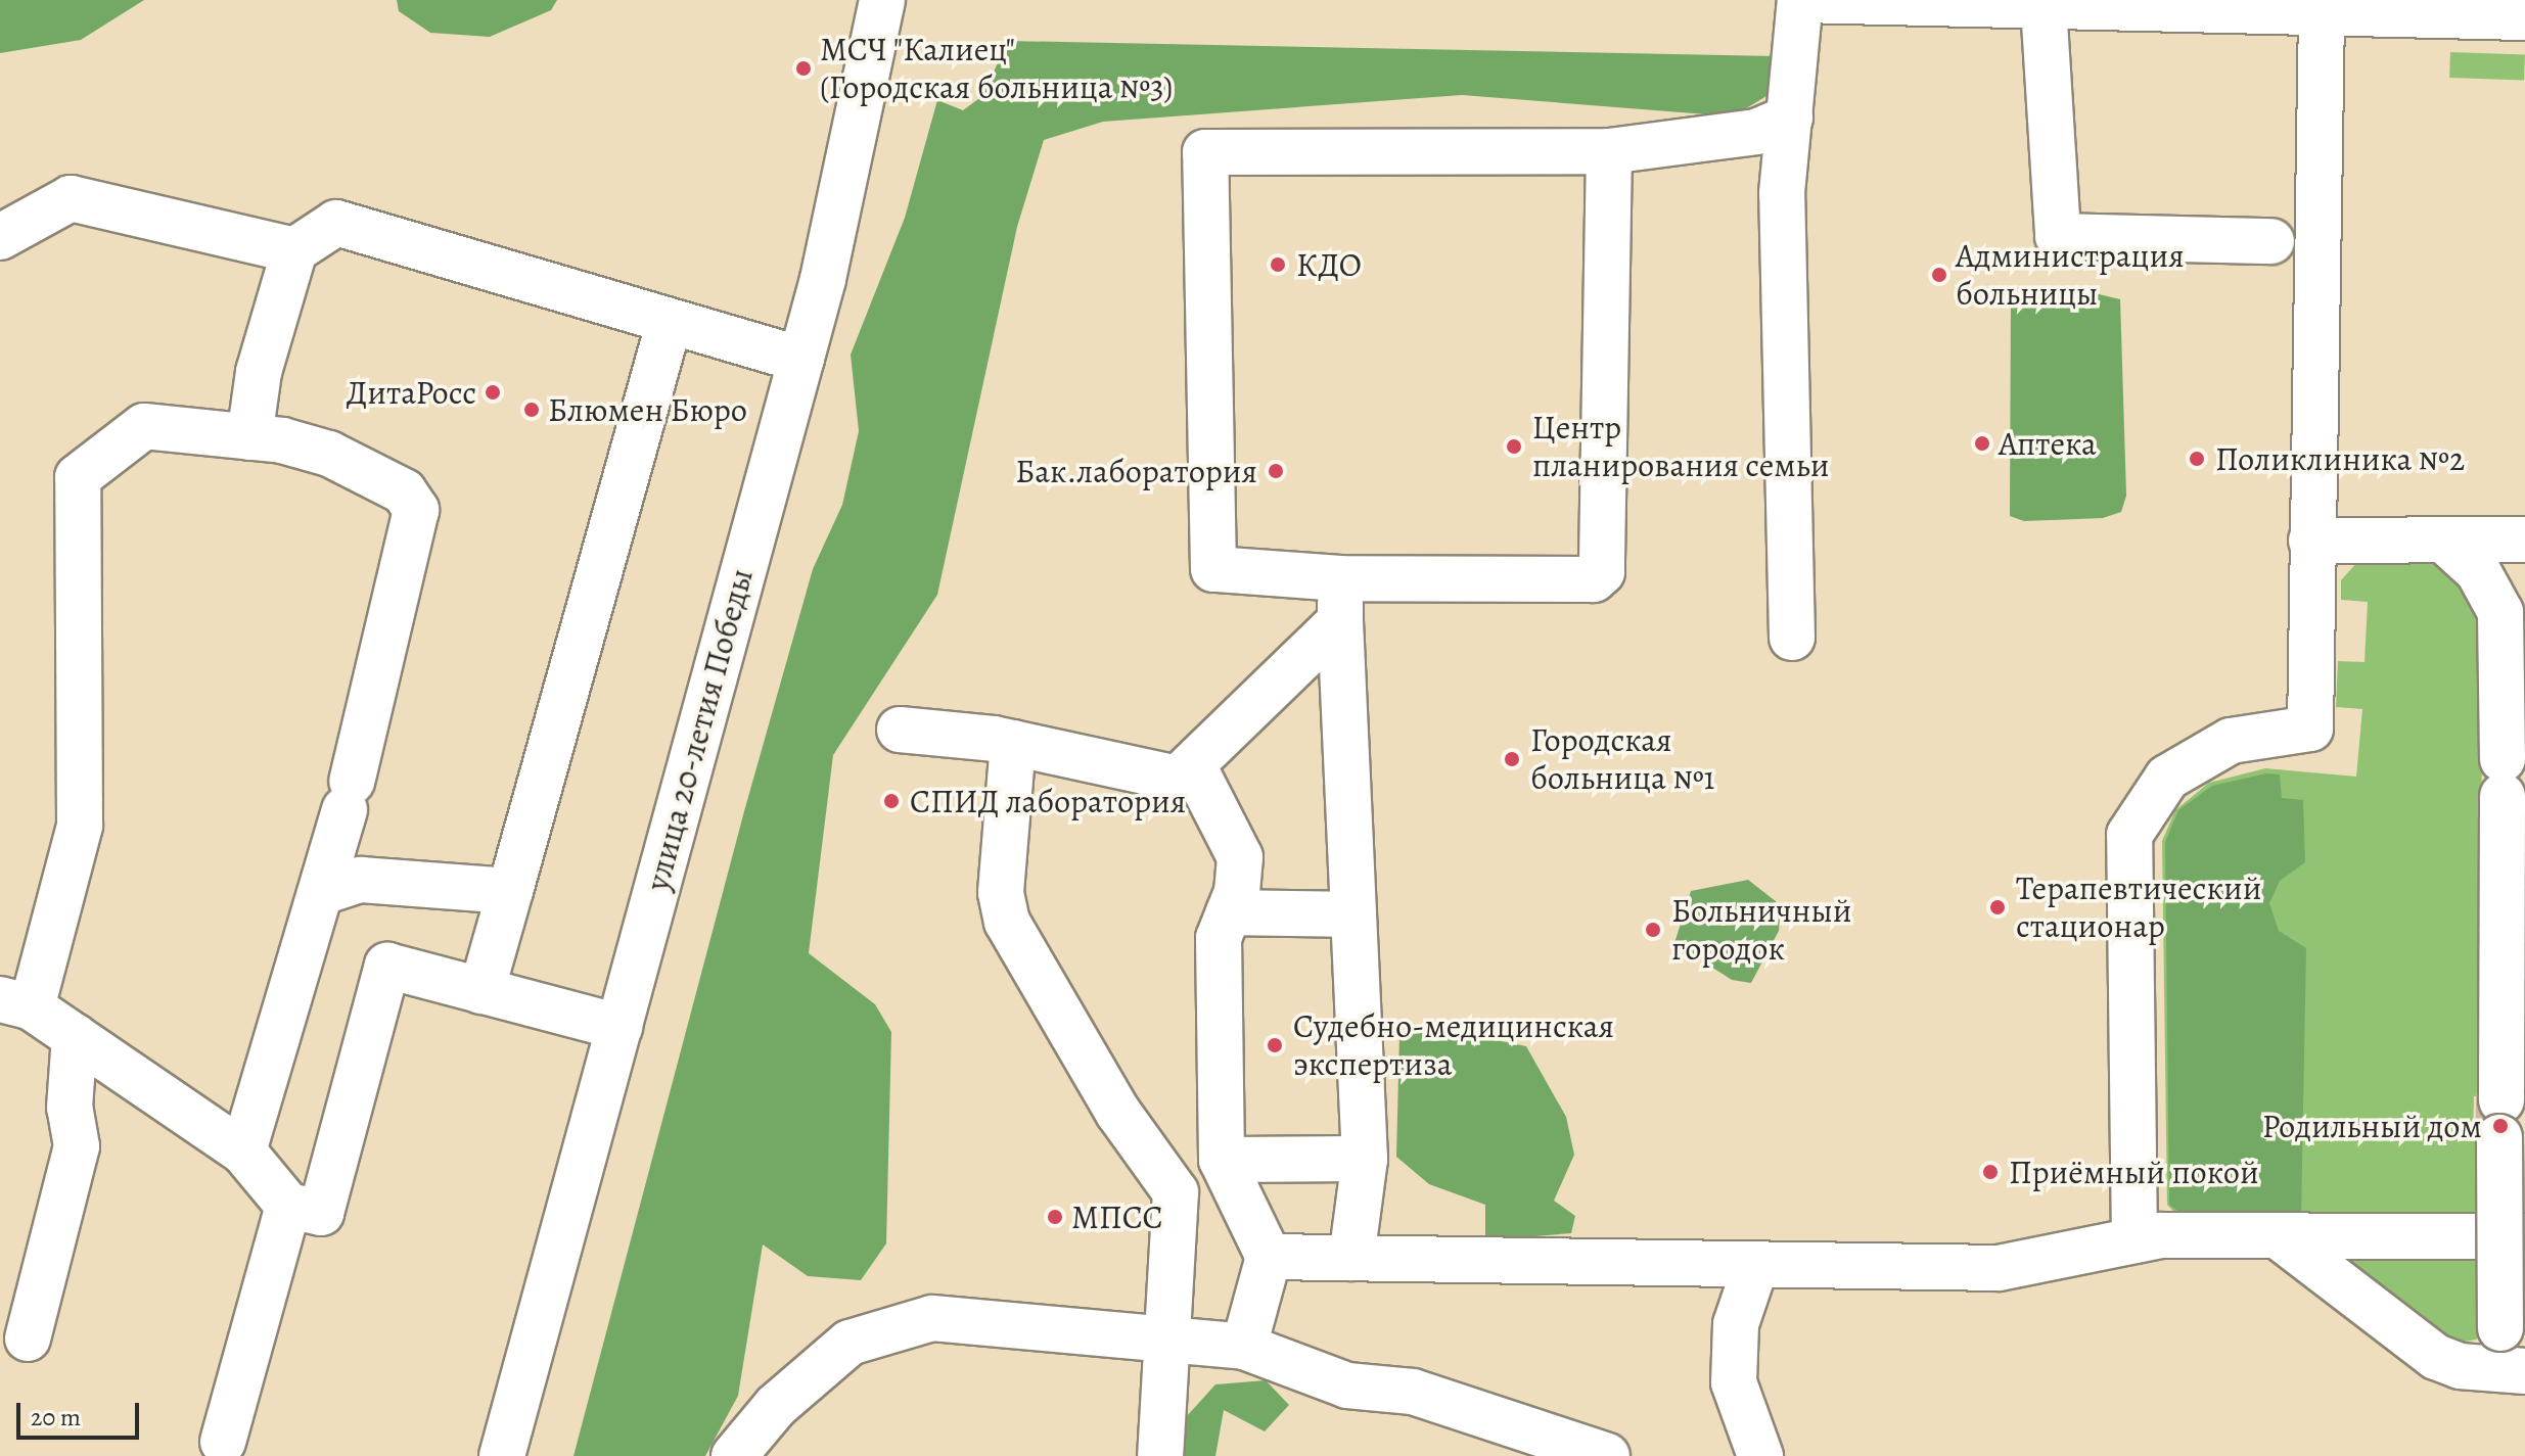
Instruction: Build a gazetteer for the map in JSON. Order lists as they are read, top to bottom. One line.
{"streets":{"street":["улица 20-летия Победы"]},"places":["МСЧ \"Калиец\" (Городская больница №3)","КДО","Администрация больницы","ДитаРосс","Блюмен Бюро","Аптека","Центр планирования семьи","Поликлиника №2","Бак.лаборатория","Городская больница №1","СПИД лаборатория","Терапевтический стационар","Больничный городок","Судебно-медицинская экспертиза","Родильный дом","Приёмный покой","МПСС"],"scale_bar":"20 m"}
